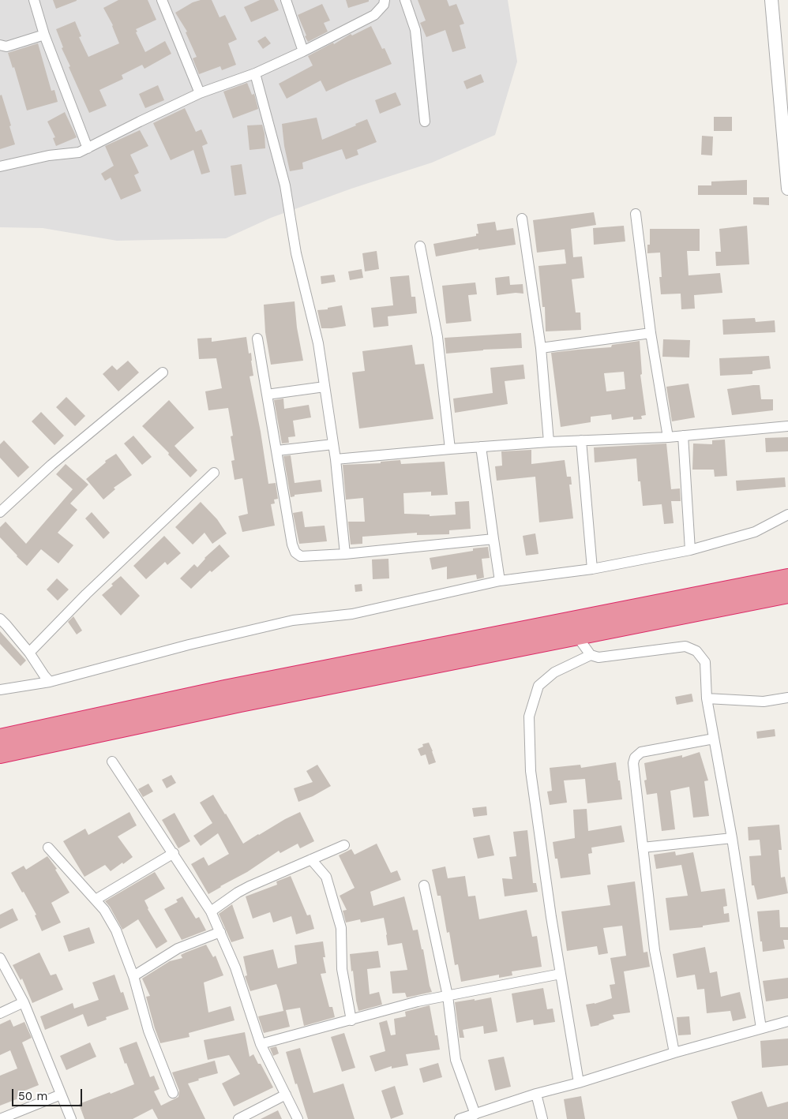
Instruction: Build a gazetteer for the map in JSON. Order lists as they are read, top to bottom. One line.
{"scale_bar":"50 m"}
